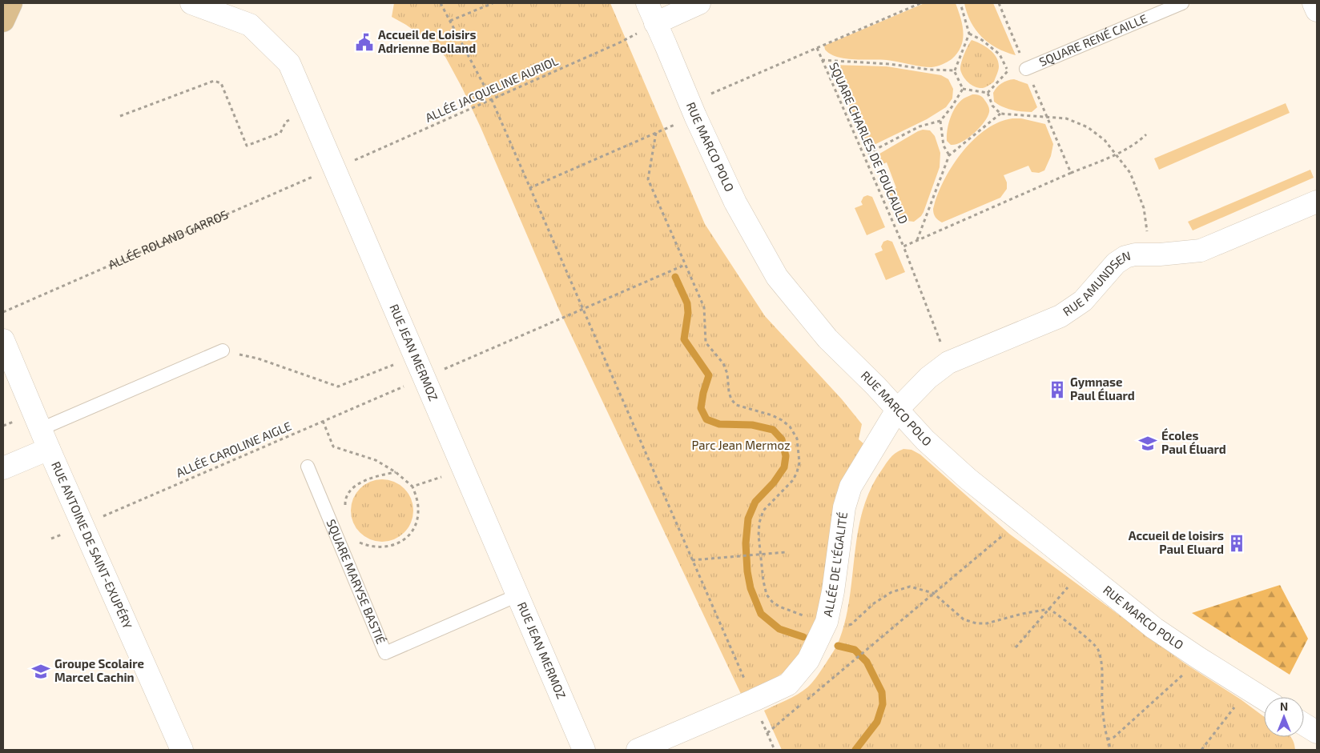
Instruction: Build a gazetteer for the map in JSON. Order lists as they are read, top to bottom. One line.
{"streets":{"street":["RUE MARCO POLO","RUE AMUNDSEN","RUE JEAN MERMOZ","RUE ANTOINE DE SAINT-EXUPÉRY","ALLÉE DE L'ÉGALITÉ"],"lane":["SQUARE RENÉ CAILLE","SQUARE MARYSE BASTIÉ"],"path":["ALLÉE JACQUELINE AURIOL","SQUARE CHARLES DE FOUCAULD","ALLÉE ROLAND GARROS","ALLÉE CAROLINE AIGLE"]},"crossings":[["ALLÉE JACQUELINE AURIOL","RUE MARCO POLO"],["ALLÉE JACQUELINE AURIOL","ALLÉE ROLAND GARROS"],["ALLÉE JACQUELINE AURIOL","RUE JEAN MERMOZ"],["SQUARE CHARLES DE FOUCAULD","RUE AMUNDSEN"],["RUE MARCO POLO","RUE AMUNDSEN"],["RUE MARCO POLO","ALLÉE DE L'ÉGALITÉ"],["ALLÉE ROLAND GARROS","RUE JEAN MERMOZ"],["RUE AMUNDSEN","ALLÉE DE L'ÉGALITÉ"],["RUE JEAN MERMOZ","ALLÉE CAROLINE AIGLE"],["RUE JEAN MERMOZ","SQUARE MARYSE BASTIÉ"],["ALLÉE CAROLINE AIGLE","RUE ANTOINE DE SAINT-EXUPÉRY"]],"parks":["Parc Jean Mermoz"],"places":{"public building":["Accueil de Loisirs Adrienne Bolland"],"building":["Gymnase Paul Éluard","Accueil de loisirs Paul Eluard"],"school or university":["Écoles Paul Éluard","Groupe Scolaire Marcel Cachin"]},"north":"top"}
